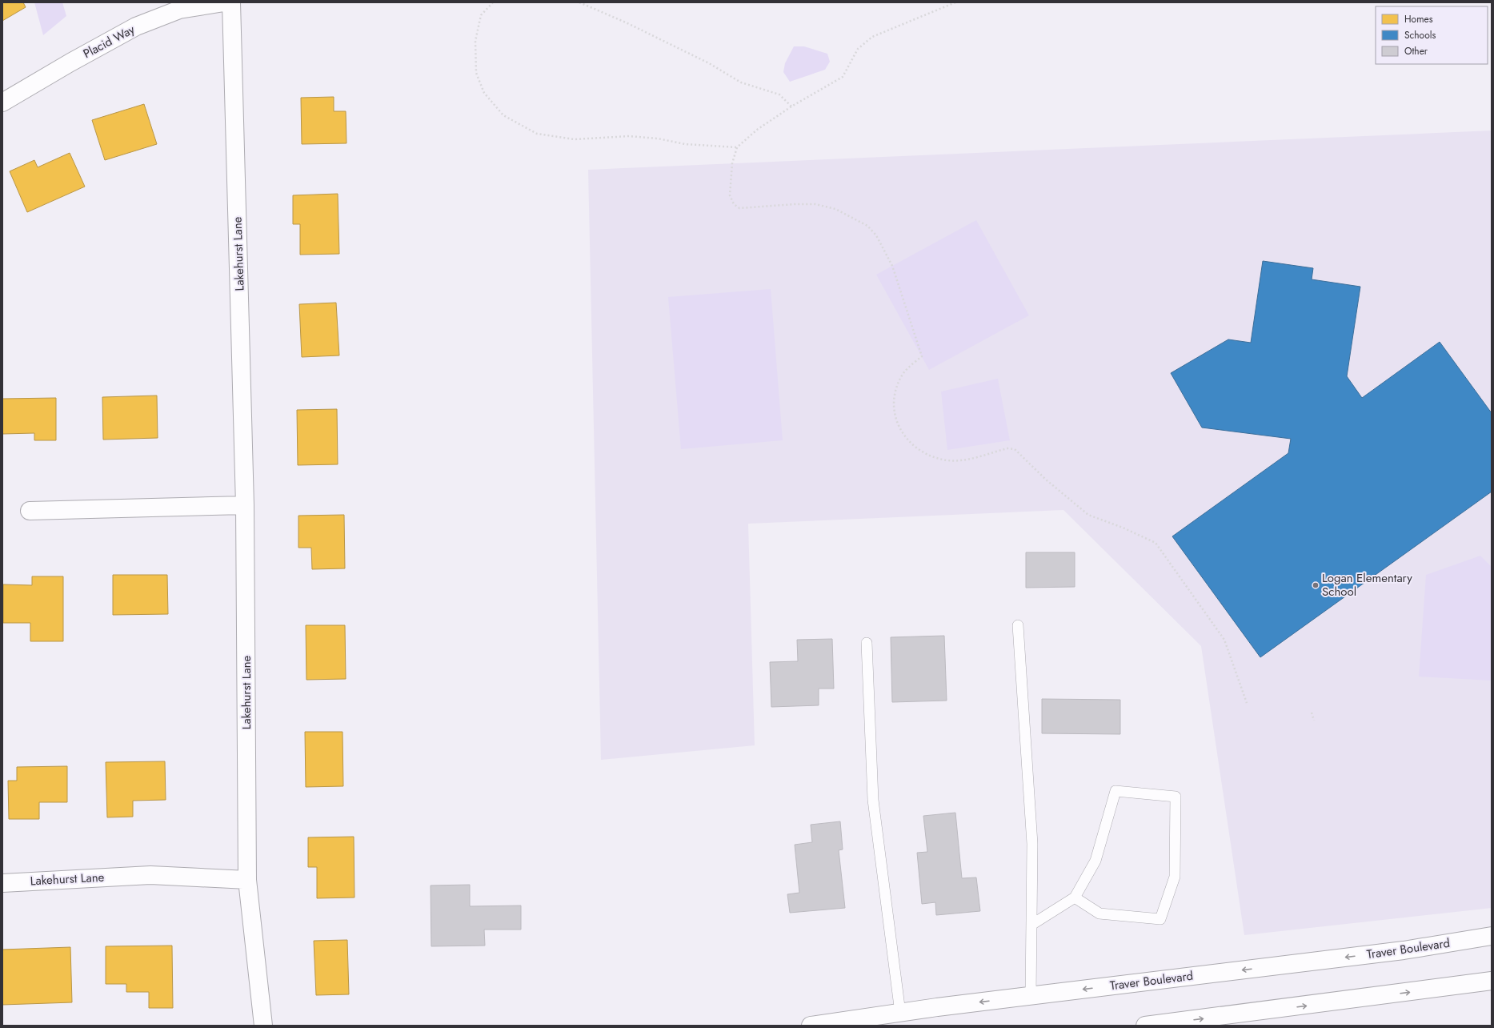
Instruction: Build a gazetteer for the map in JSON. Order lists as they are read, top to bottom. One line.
{"streets":{"street":["Placid Way","Lakehurst Lane","Traver Boulevard"]},"places":["Logan Elementary School"],"legend":["Homes","Schools","Other"]}
